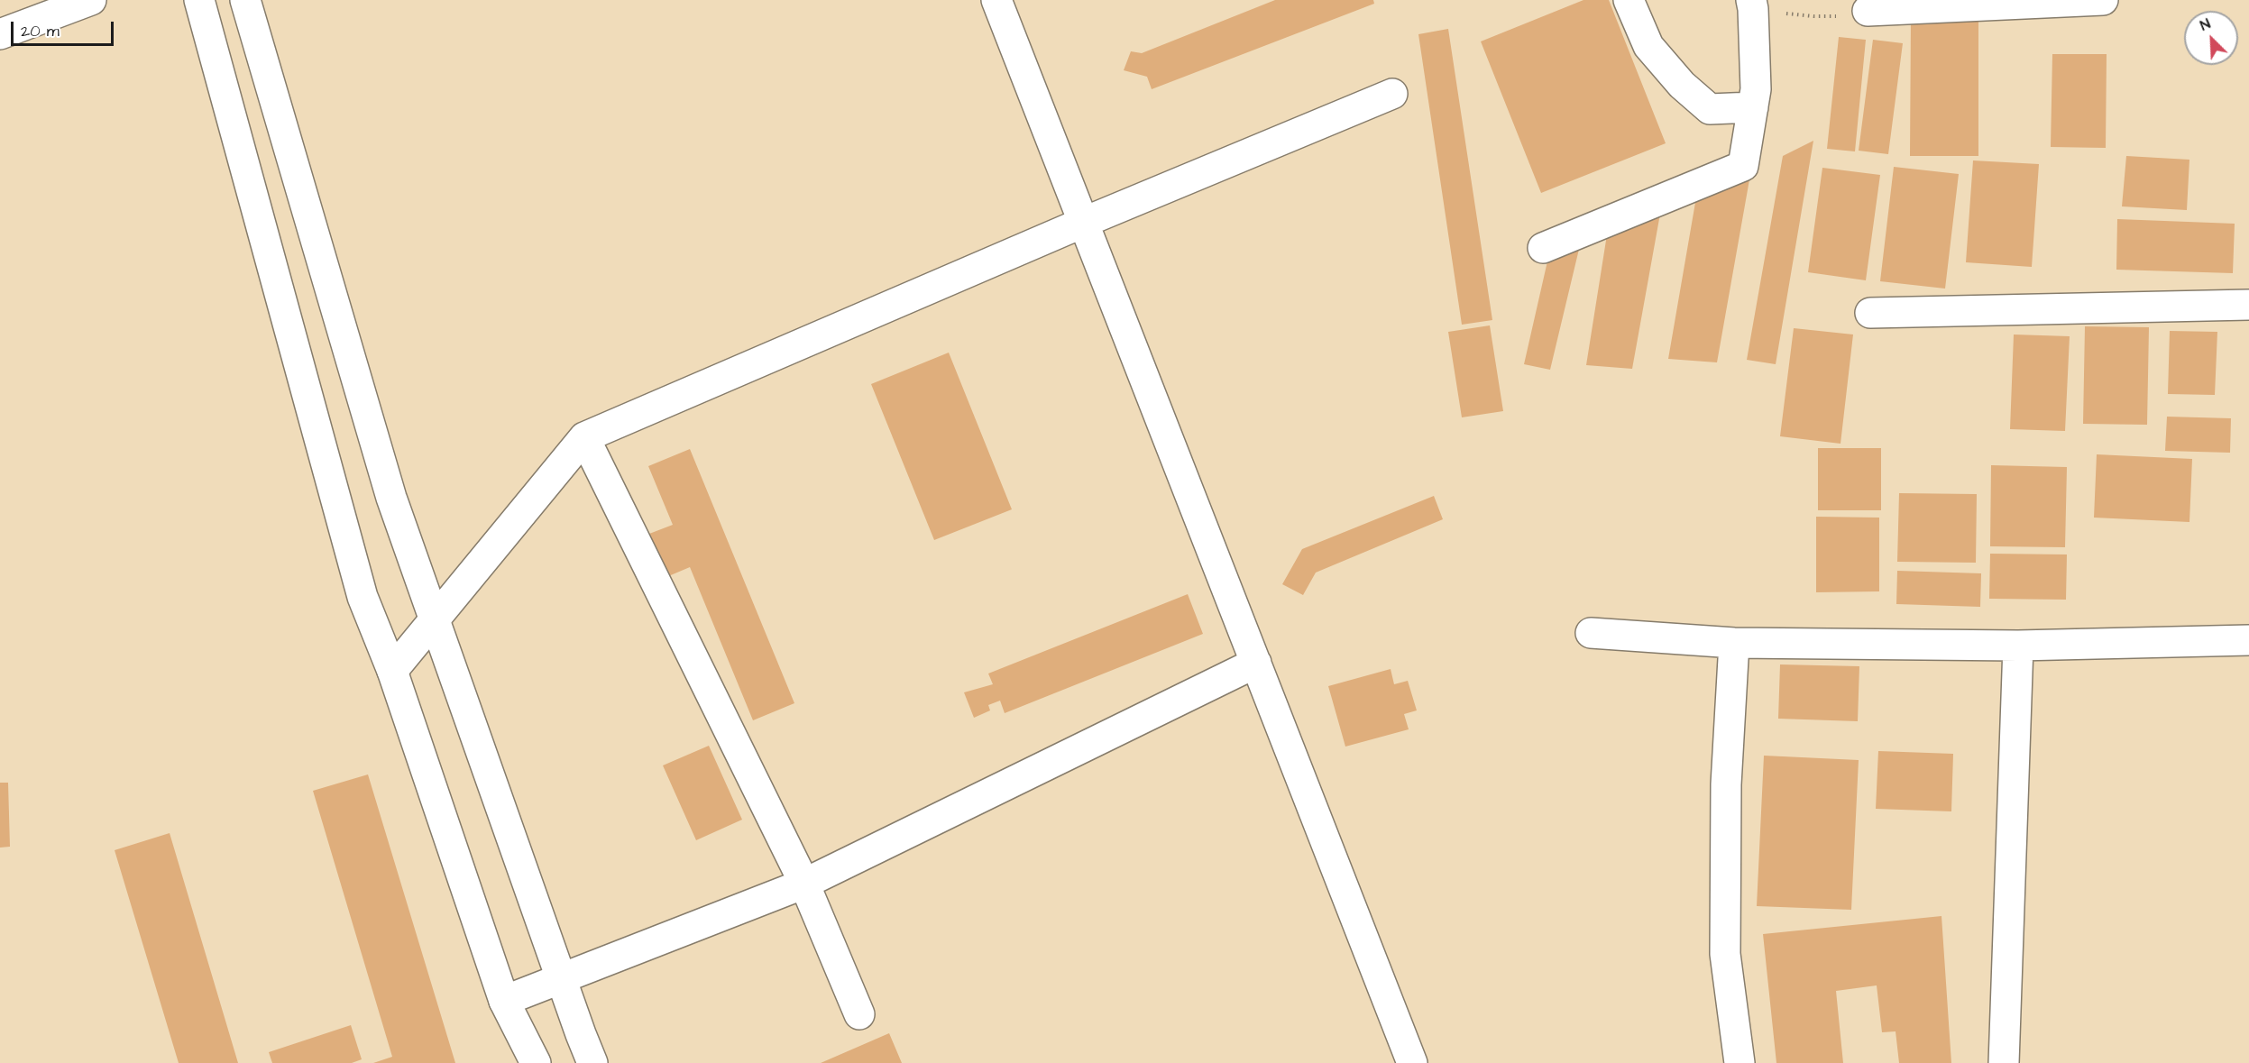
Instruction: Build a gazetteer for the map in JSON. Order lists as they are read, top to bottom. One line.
{"scale_bar":"20 m","north":"top left"}
